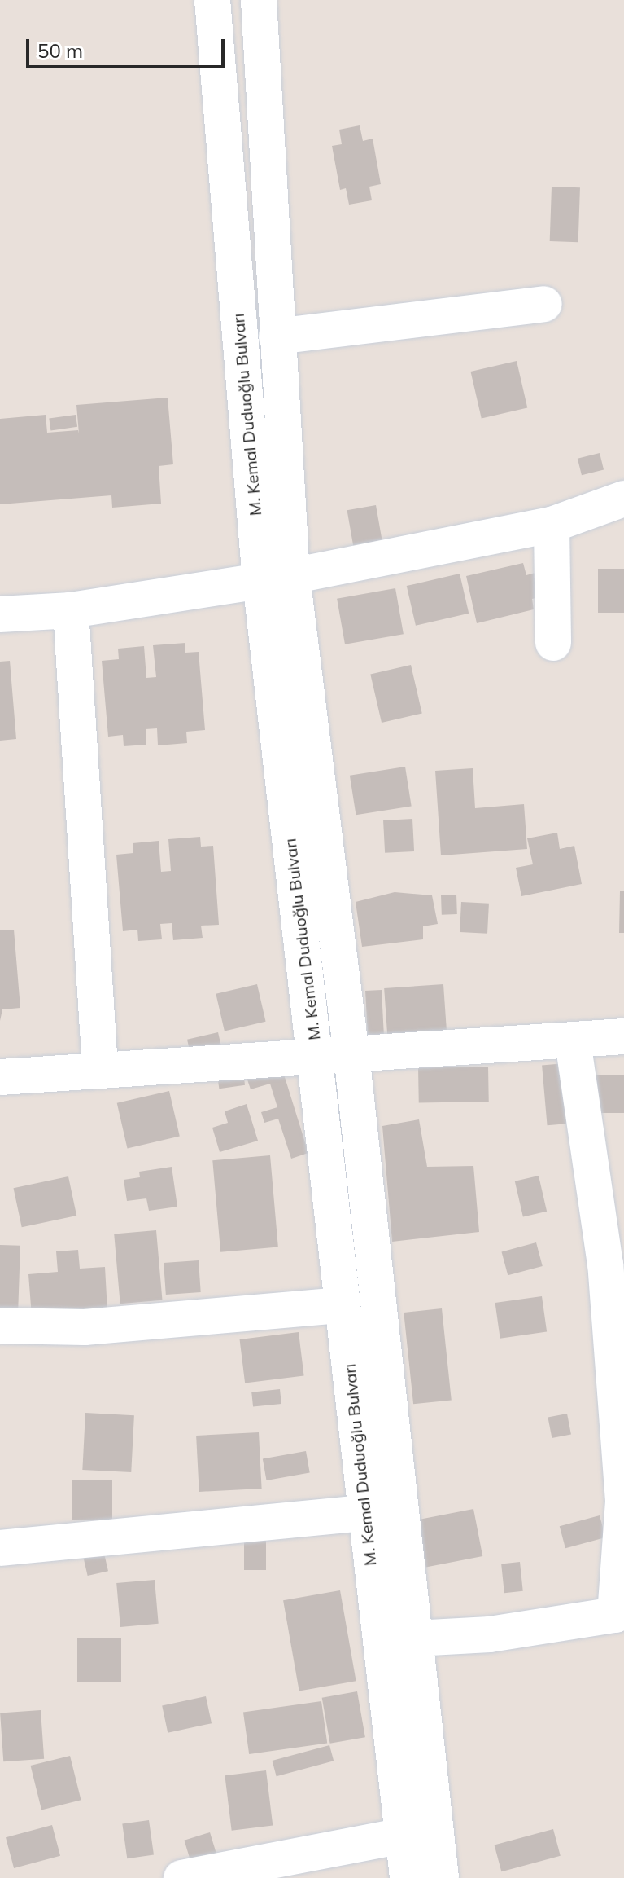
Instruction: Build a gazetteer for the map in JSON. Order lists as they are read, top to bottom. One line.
{"streets":{"street":["M. Kemal Duduoğlu Bulvarı"]},"scale_bar":"50 m"}
